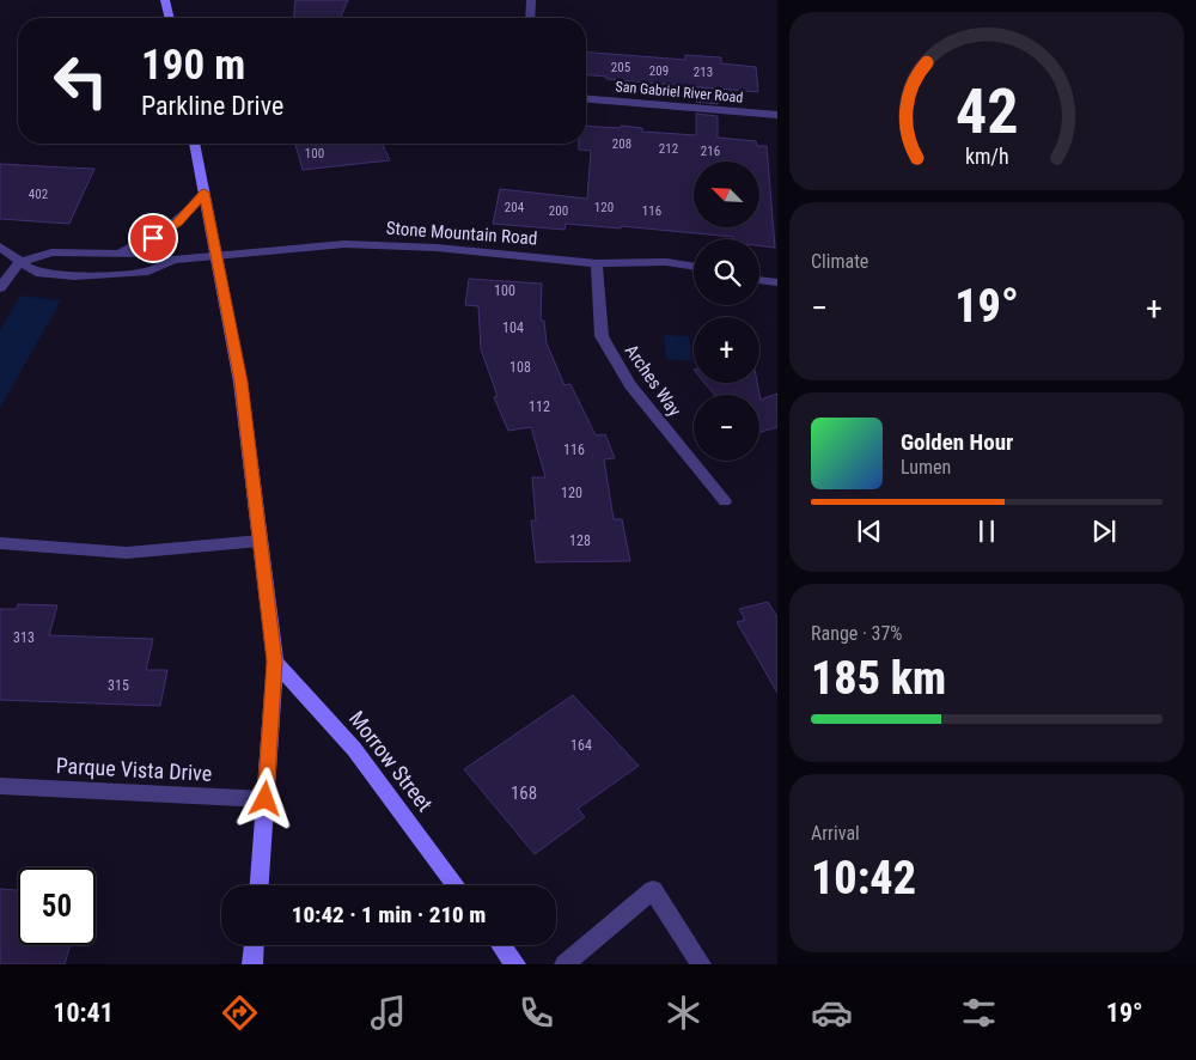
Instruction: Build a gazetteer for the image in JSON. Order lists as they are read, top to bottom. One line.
{"streets":{"main road":["Morrow Street"],"street":["San Gabriel River Road","Stone Mountain Road","Arches Way","Parque Vista Drive"]},"crossings":[["Stone Mountain Road","Arches Way"]],"house_numbers":["205","209","213","208","212","216","100","402","204","120","200","116","100","104","108","112","116","120","128","313","315","164","168"],"north":"top left","page":{"turn":["190 m","Parkline Drive"],"map_buttons":["+","−"],"tile":["Climate",["Range · 37%","185 km"],["Arrival","10:42"]],"heat":["−","19°","+"],"song":["Golden Hour","Lumen"],"limit":"50","trip":"10:42 · 1 min · 210 m","tabs":["10:41","19°"],"gauge":["42","km/h"]}}
